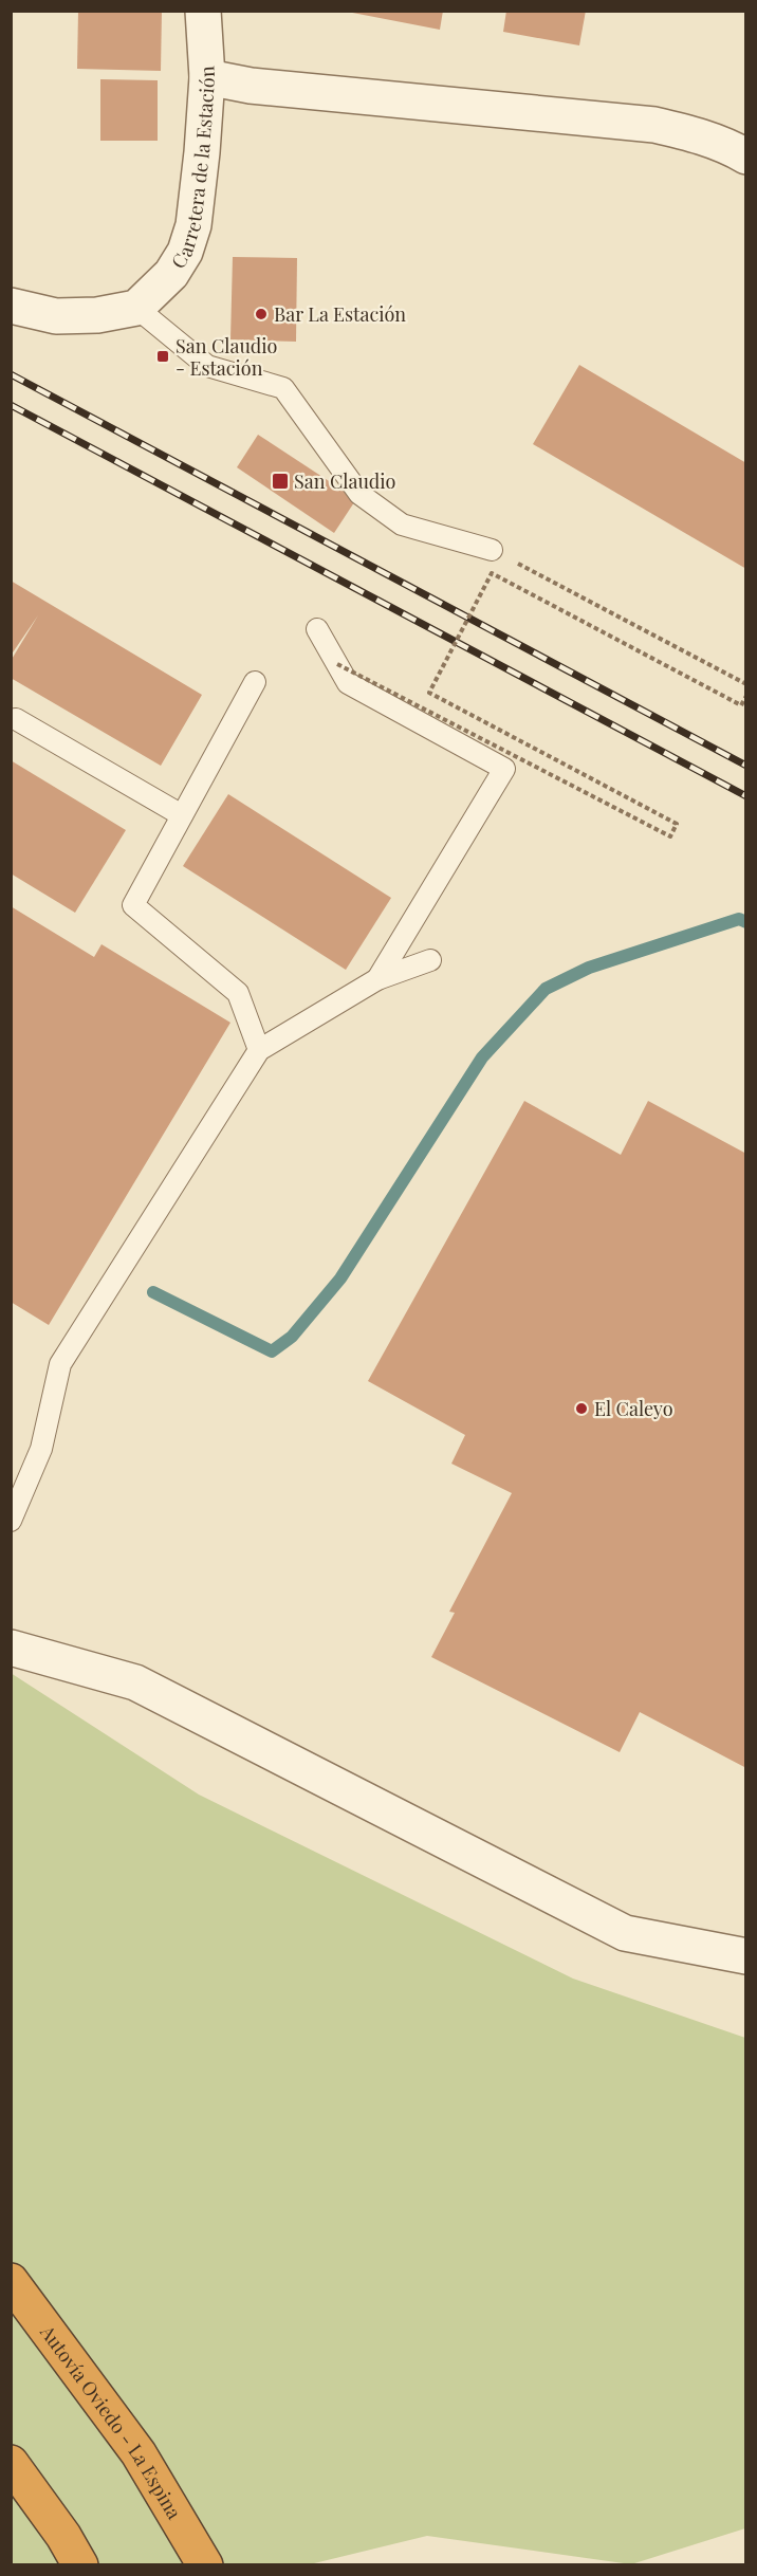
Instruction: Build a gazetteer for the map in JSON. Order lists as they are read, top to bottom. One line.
{"streets":{"highway":["Autovía Oviedo - La Espina"],"street":["Carretera de la Estación"]},"places":{"other":["Bar La Estación","El Caleyo"],"transit":["San Claudio - Estación","San Claudio"]}}
